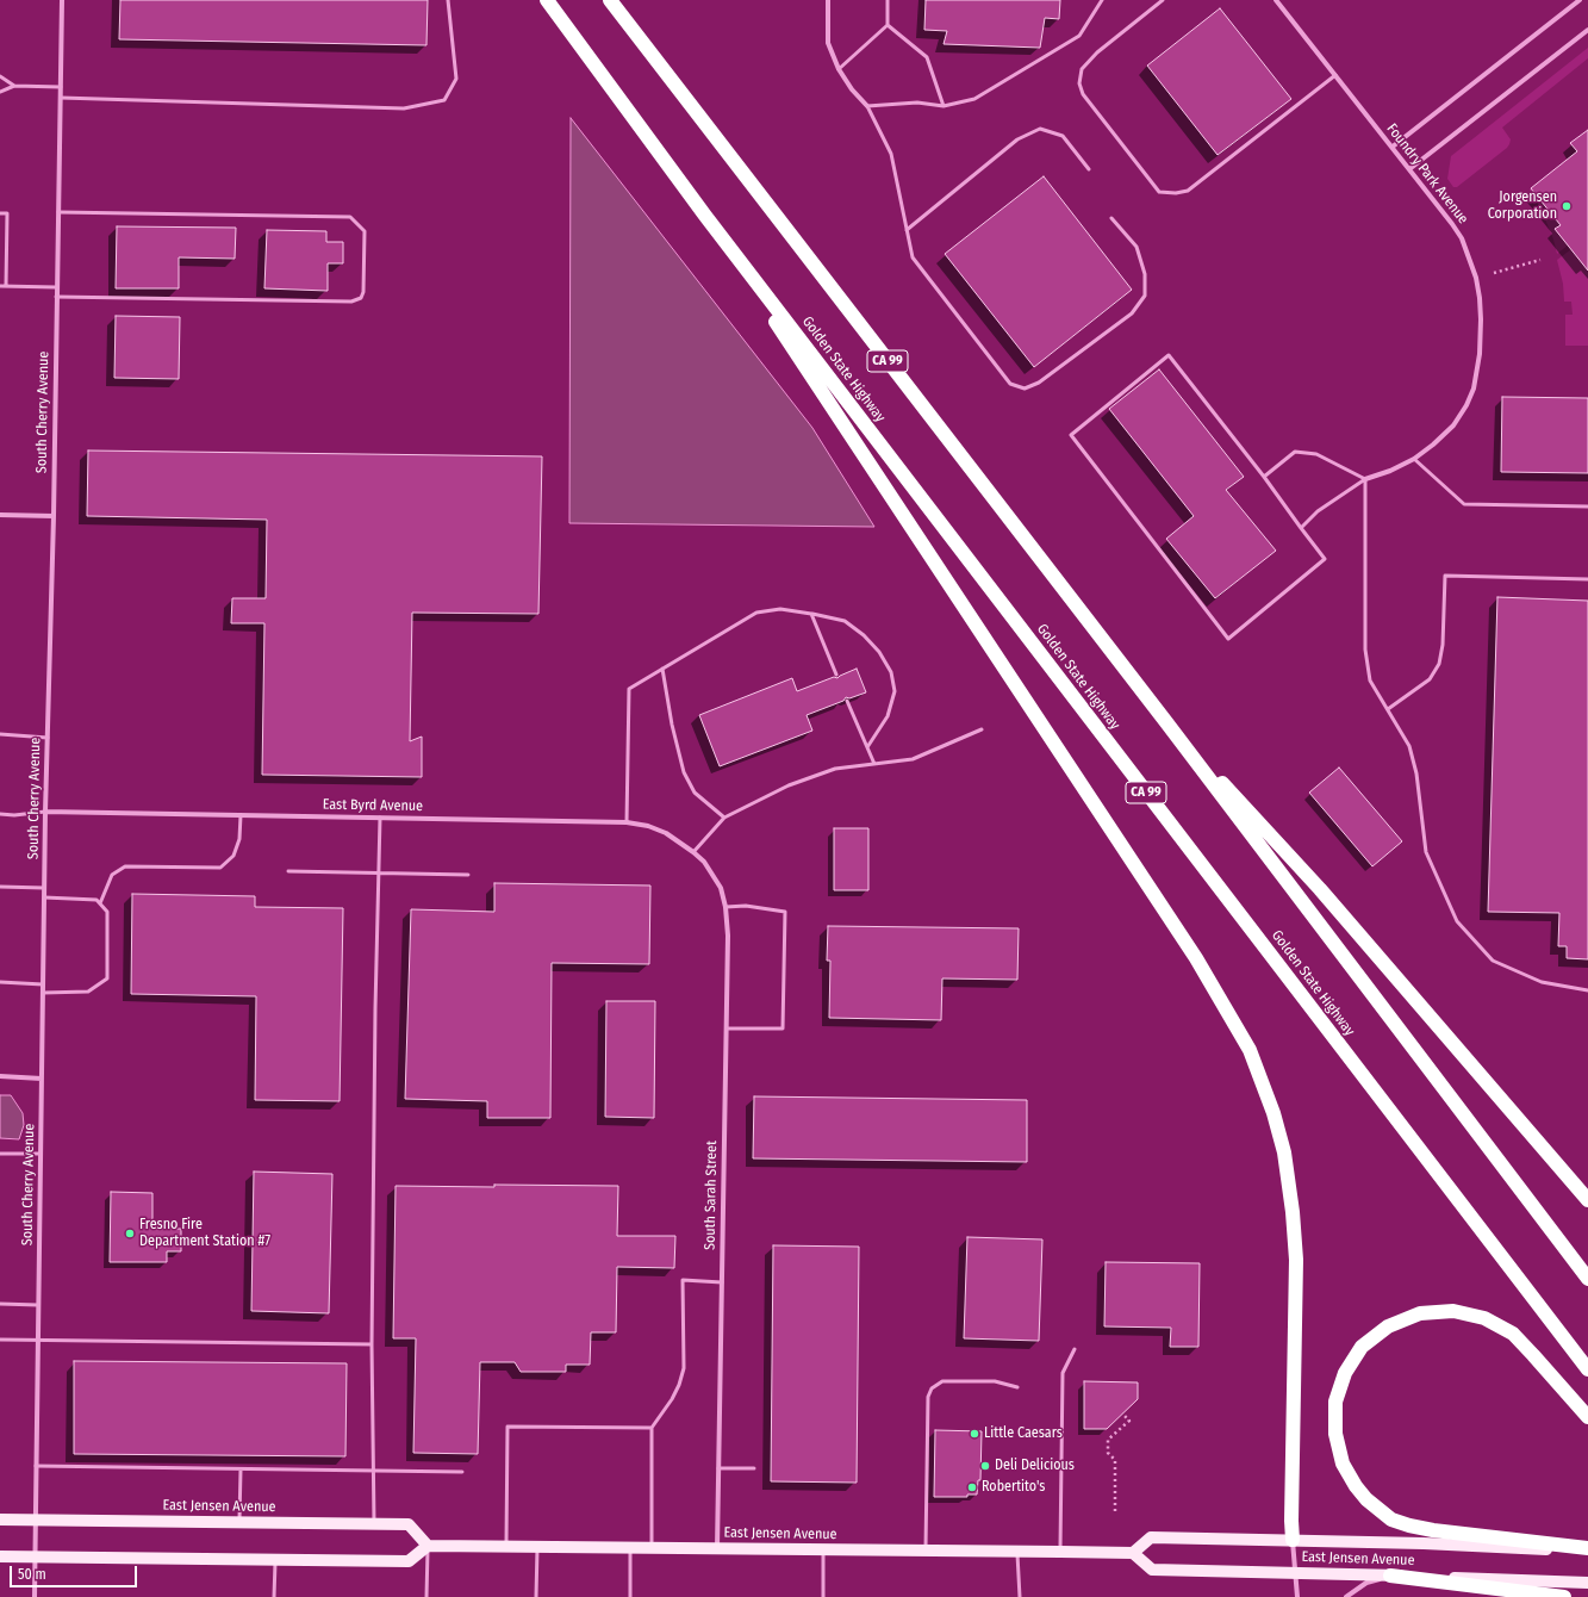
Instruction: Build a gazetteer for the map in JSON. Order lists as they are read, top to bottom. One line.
{"streets":{"highway":["CA 99","Golden State Highway"],"main road":["East Jensen Avenue"],"street":["Foundry Park Avenue","South Cherry Avenue","East Byrd Avenue","South Sarah Street"]},"crossings":[["South Cherry Avenue","East Byrd Avenue"],["South Cherry Avenue","East Jensen Avenue"],["East Byrd Avenue","South Sarah Street"],["South Sarah Street","East Jensen Avenue"]],"places":["Jorgensen Corporation","Fresno Fire Department Station #7","Little Caesars","Deli Delicious","Robertito's"],"scale_bar":"50 m"}
